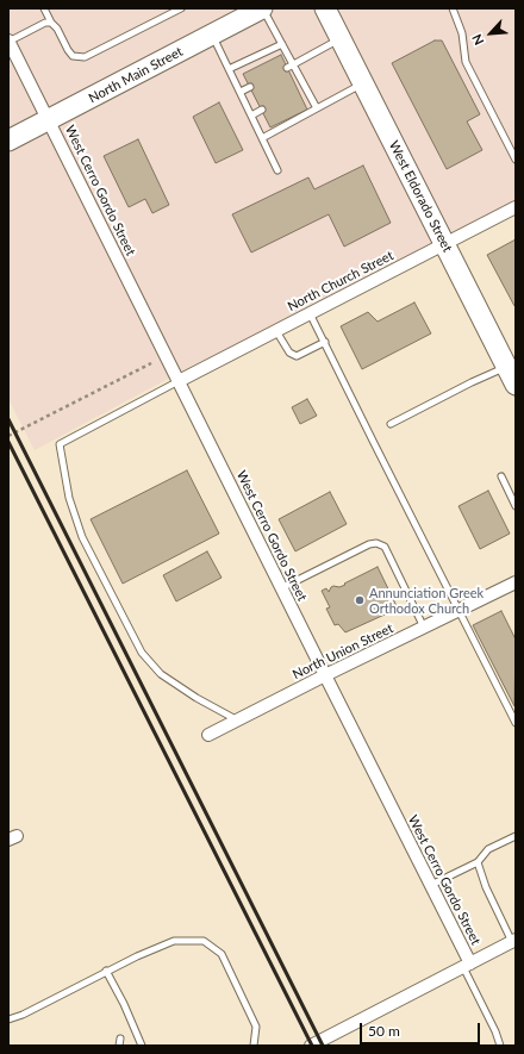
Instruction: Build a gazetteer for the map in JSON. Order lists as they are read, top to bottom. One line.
{"streets":{"main road":["North Main Street","West Eldorado Street"],"street":["West Cerro Gordo Street","North Church Street","North Union Street"]},"crossings":[["North Main Street","West Cerro Gordo Street"],["West Cerro Gordo Street","North Church Street"],["West Cerro Gordo Street","North Union Street"],["West Eldorado Street","North Church Street"]],"places":["Annunciation Greek Orthodox Church"],"scale_bar":"50 m","north":"bottom left"}
